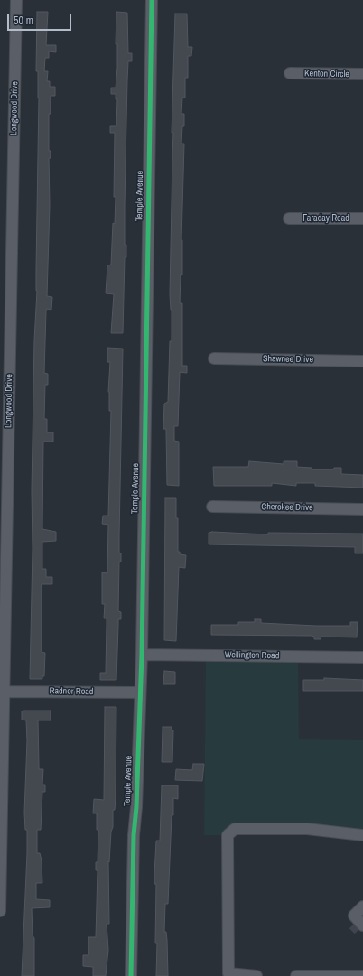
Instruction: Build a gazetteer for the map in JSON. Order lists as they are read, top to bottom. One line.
{"streets":{"street":["Kenton Circle","Longwood Drive","Temple Avenue","Faraday Road","Shawnee Drive","Cherokee Drive","Wellington Road","Radnor Road"]},"crossings":[["Longwood Drive","Radnor Road"],["Temple Avenue","Wellington Road"],["Temple Avenue","Radnor Road"]],"scale_bar":"50 m"}
